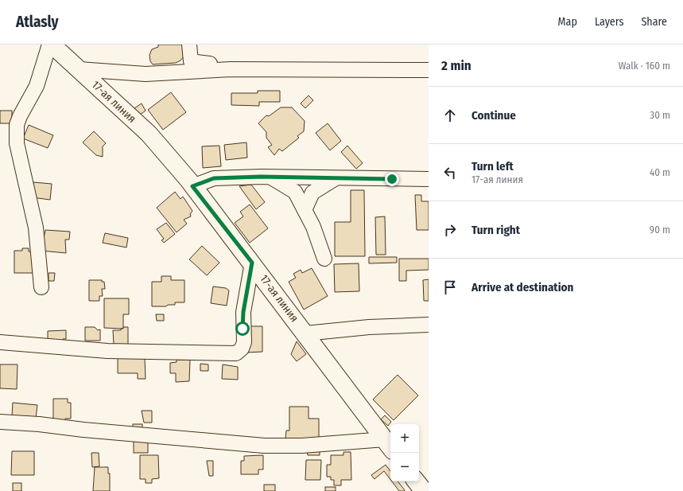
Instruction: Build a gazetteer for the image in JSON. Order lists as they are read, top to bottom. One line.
{"streets":{"street":["17-ая линия"]},"page":{"header":"Atlasly","nav":["Map","Layers","Share"],"heading":["2 min","Walk · 160 m"],"list":[["Continue","30 m"],["Turn left","17-ая линия","40 m"],["Turn right","90 m"],"Arrive at destination"],"map_buttons":["+","−"]}}
